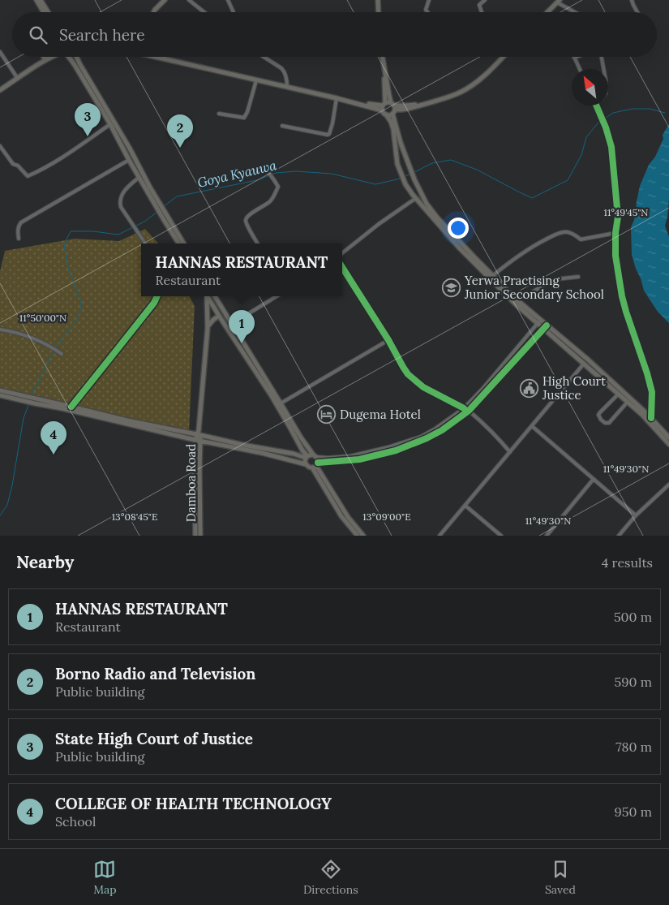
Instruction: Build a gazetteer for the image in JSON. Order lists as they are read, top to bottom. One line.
{"streets":{"main road":["Damboa Road"]},"water":["Goya Kyauwa"],"places":{"school or university":["Yerwa Practising Junior Secondary School"],"public building":["High Court Justice"],"hotel":["Dugema Hotel"]},"north":"top left","page":{"search":"Search here","pins":["3","2","1","4"],"popup":["HANNAS RESTAURANT","Restaurant"],"heading":["Nearby","4 results"],"list":[{"mark":"1","name":"HANNAS RESTAURANT","note":"Restaurant","value":"500 m"},{"mark":"2","name":"Borno Radio and Television","note":"Public building","value":"590 m"},{"mark":"3","name":"State High Court of Justice","note":"Public building","value":"780 m"},{"mark":"4","name":"COLLEGE OF HEALTH TECHNOLOGY","note":"School","value":"950 m"}],"nav":["Map","Directions","Saved"]},"coordinates":["11°49'45\"N","11°50'00\"N","11°49'30\"N","13°08'45\"E","13°09'00\"E"]}
